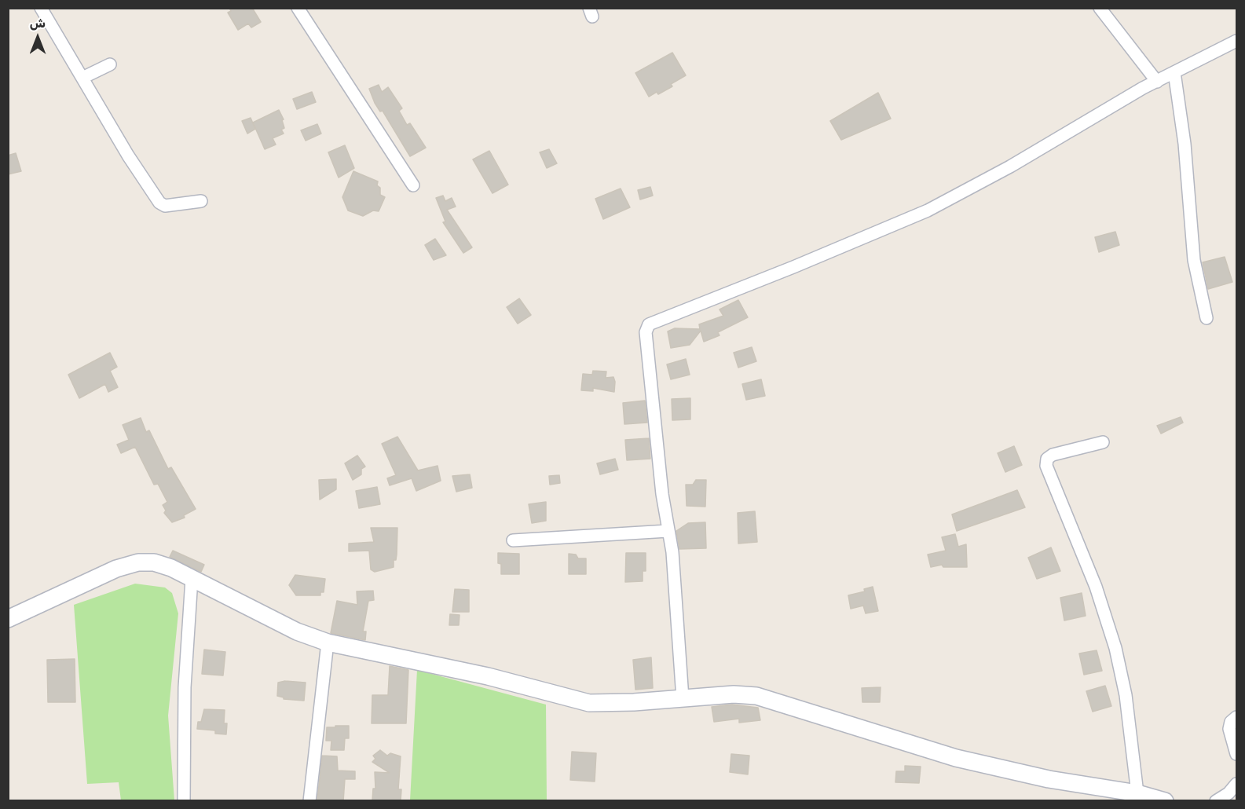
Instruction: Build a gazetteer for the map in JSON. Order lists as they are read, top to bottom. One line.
{"north":"top"}
